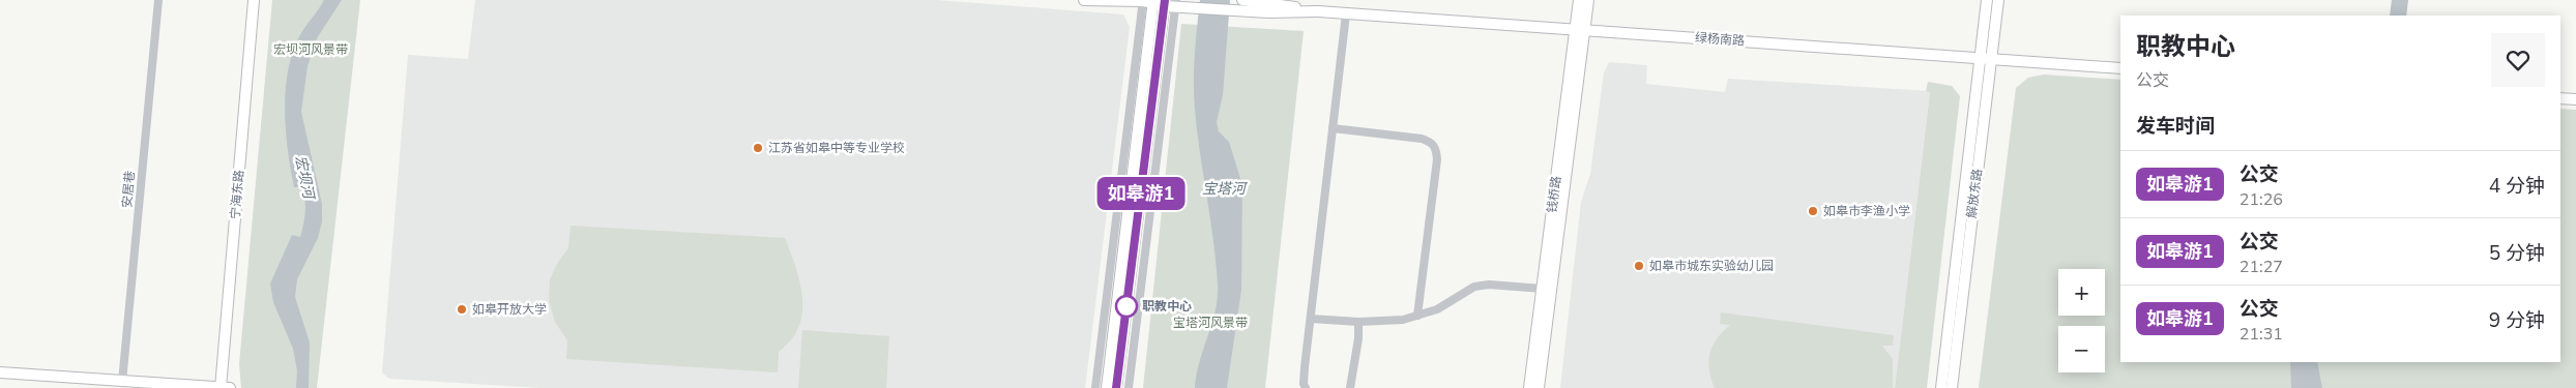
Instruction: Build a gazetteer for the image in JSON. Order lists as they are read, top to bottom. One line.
{"streets":{"street":["绿杨南路","安居巷","解放东路","宁海东路","钱桥路"]},"crossings":[["绿杨南路","解放东路"],["绿杨南路","钱桥路"]],"water":["宏坝河","宝塔河"],"parks":["宏坝河风景带","宝塔河风景带"],"places":["江苏省如皋中等专业学校","如皋市李渔小学","如皋市城东实验幼儿园","职教中心","如皋开放大学"],"lines":["bus line 如皋游1"],"page":{"on_map":"如皋游1","heading":[["职教中心","公交"],"发车时间"],"list":[{"mark":"如皋游1","name":"公交","note":"21:26","value":"4 分钟"},{"mark":"如皋游1","name":"公交","note":"21:27","value":"5 分钟"},{"mark":"如皋游1","name":"公交","note":"21:31","value":"9 分钟"}],"map_buttons":["+","−"]}}
